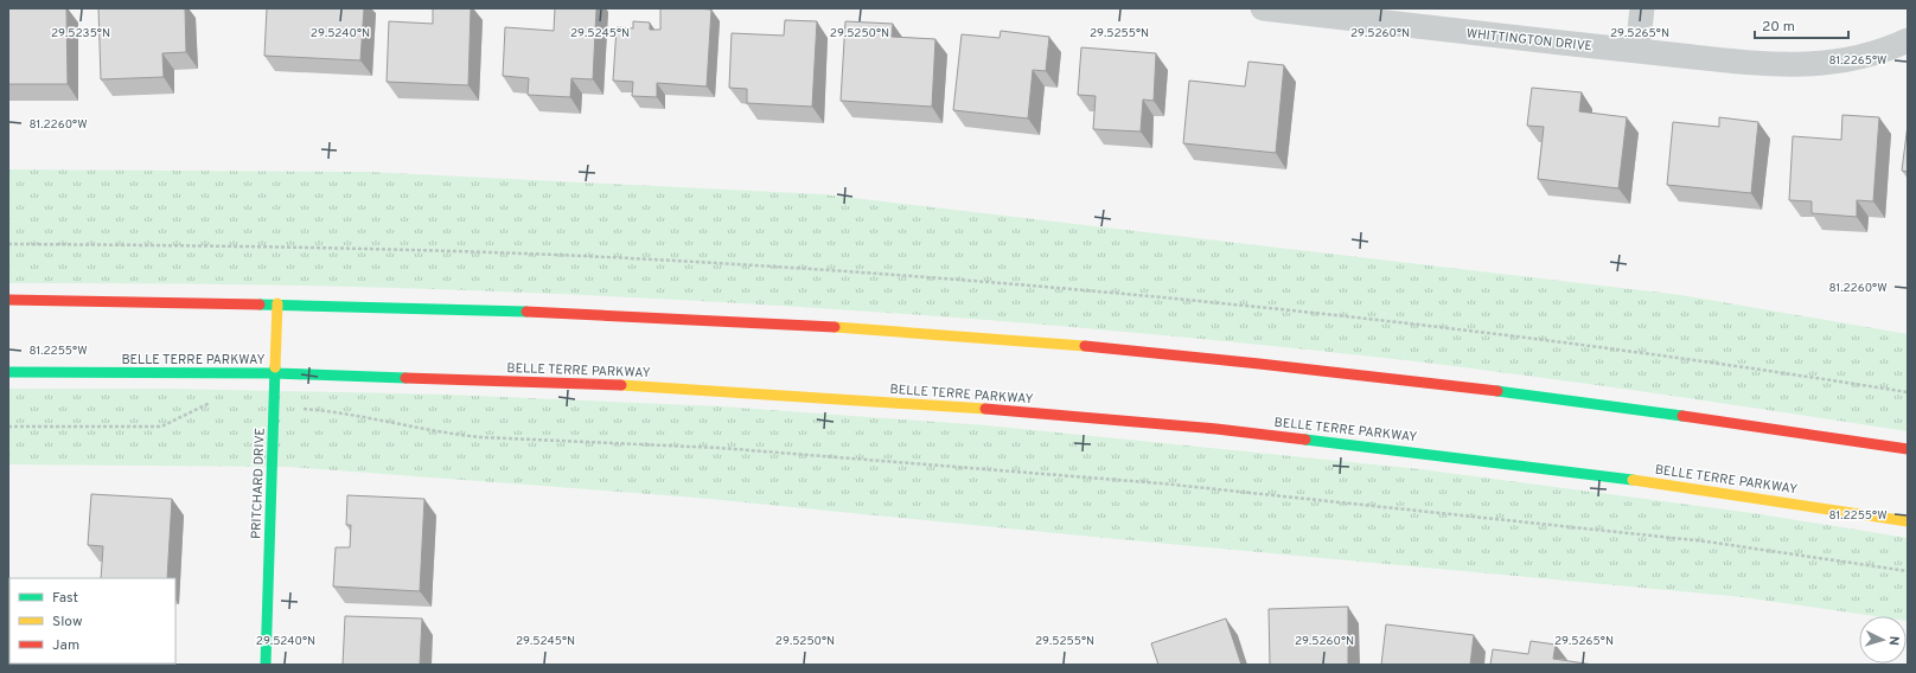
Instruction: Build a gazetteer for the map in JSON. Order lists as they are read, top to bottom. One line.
{"streets":{"main road":["BELLE TERRE PARKWAY","PRITCHARD DRIVE"],"street":["WHITTINGTON DRIVE"]},"crossings":[["BELLE TERRE PARKWAY","PRITCHARD DRIVE"]],"legend":["Fast","Slow","Jam"],"scale_bar":"20 m","north":"right","coordinates":["29.5235°N","29.5240°N","29.5245°N","29.5250°N","29.5255°N","29.5260°N","29.5265°N","81.2265°W","81.2260°W","81.2255°W"]}
